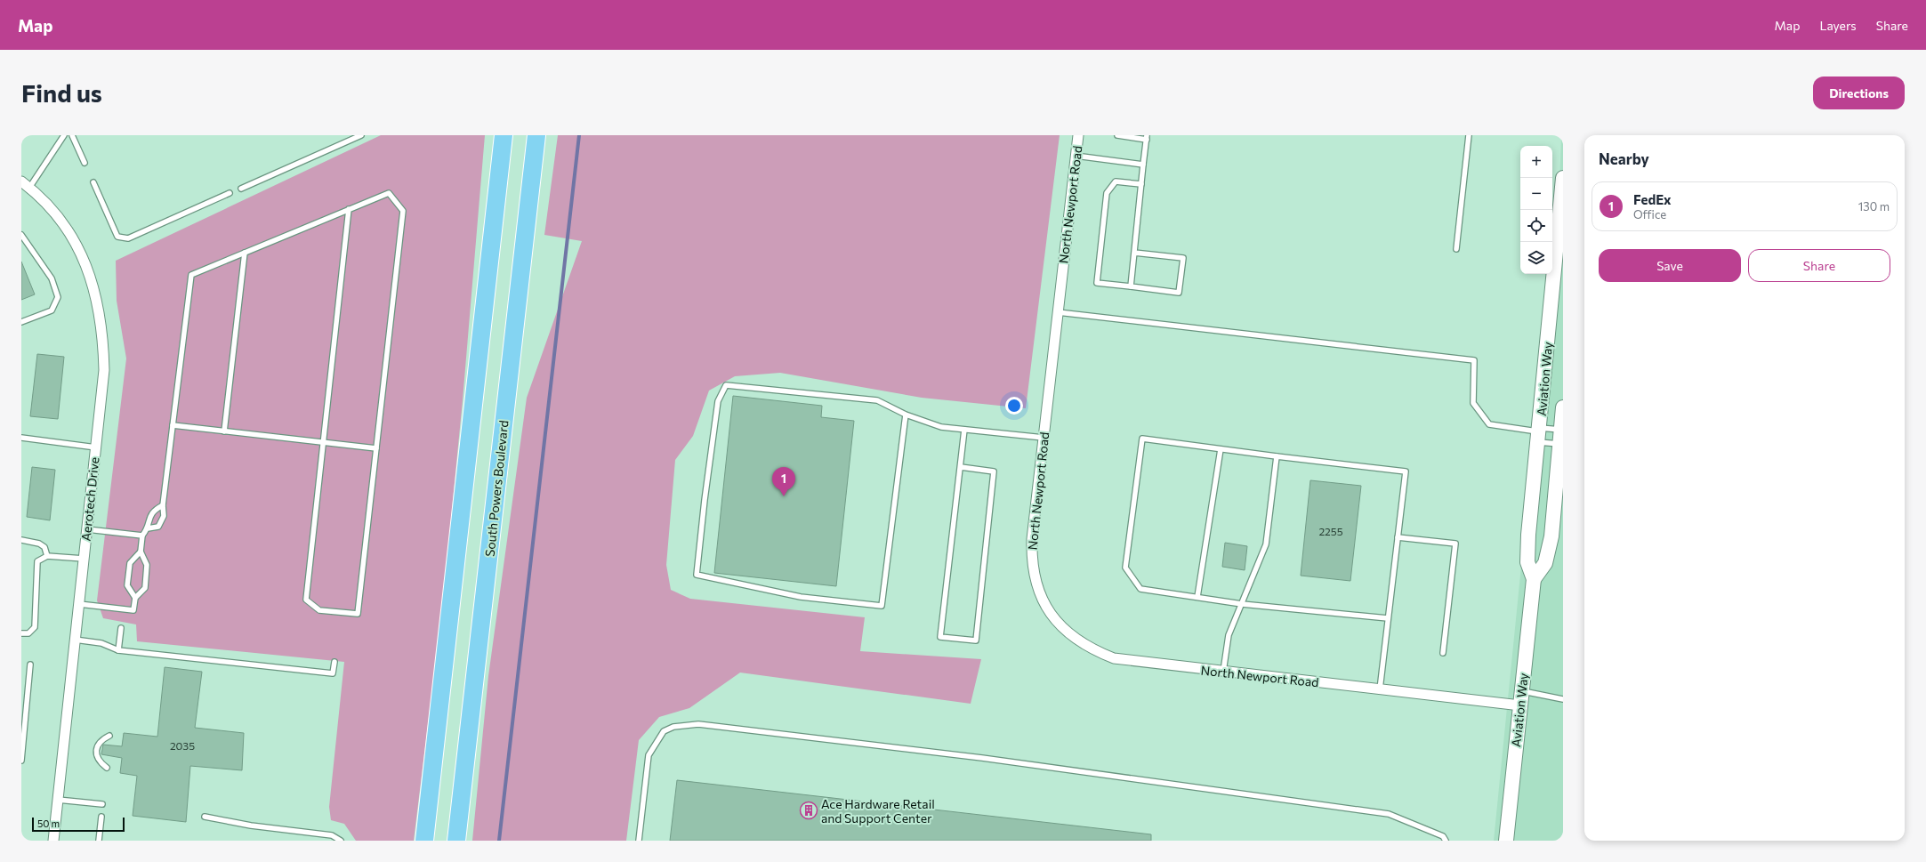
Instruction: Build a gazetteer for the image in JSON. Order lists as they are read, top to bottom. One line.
{"streets":{"highway":["South Powers Boulevard"],"street":["North Newport Road","Aviation Way","Aerotech Drive"]},"crossings":[["North Newport Road","Aviation Way"]],"places":{"building":["Ace Hardware Retail and Support Center"]},"house_numbers":["2255","2035"],"scale_bar":"50 m","page":{"header":"Map","nav":["Map","Layers","Share"],"buttons":["Directions",["Save","Share"]],"title":"Find us","heading":"Nearby","map_buttons":["+","−"],"list":[{"mark":"1","name":"FedEx","note":"Office","value":"130 m"}],"pins":"1","scale":"50 m"}}
